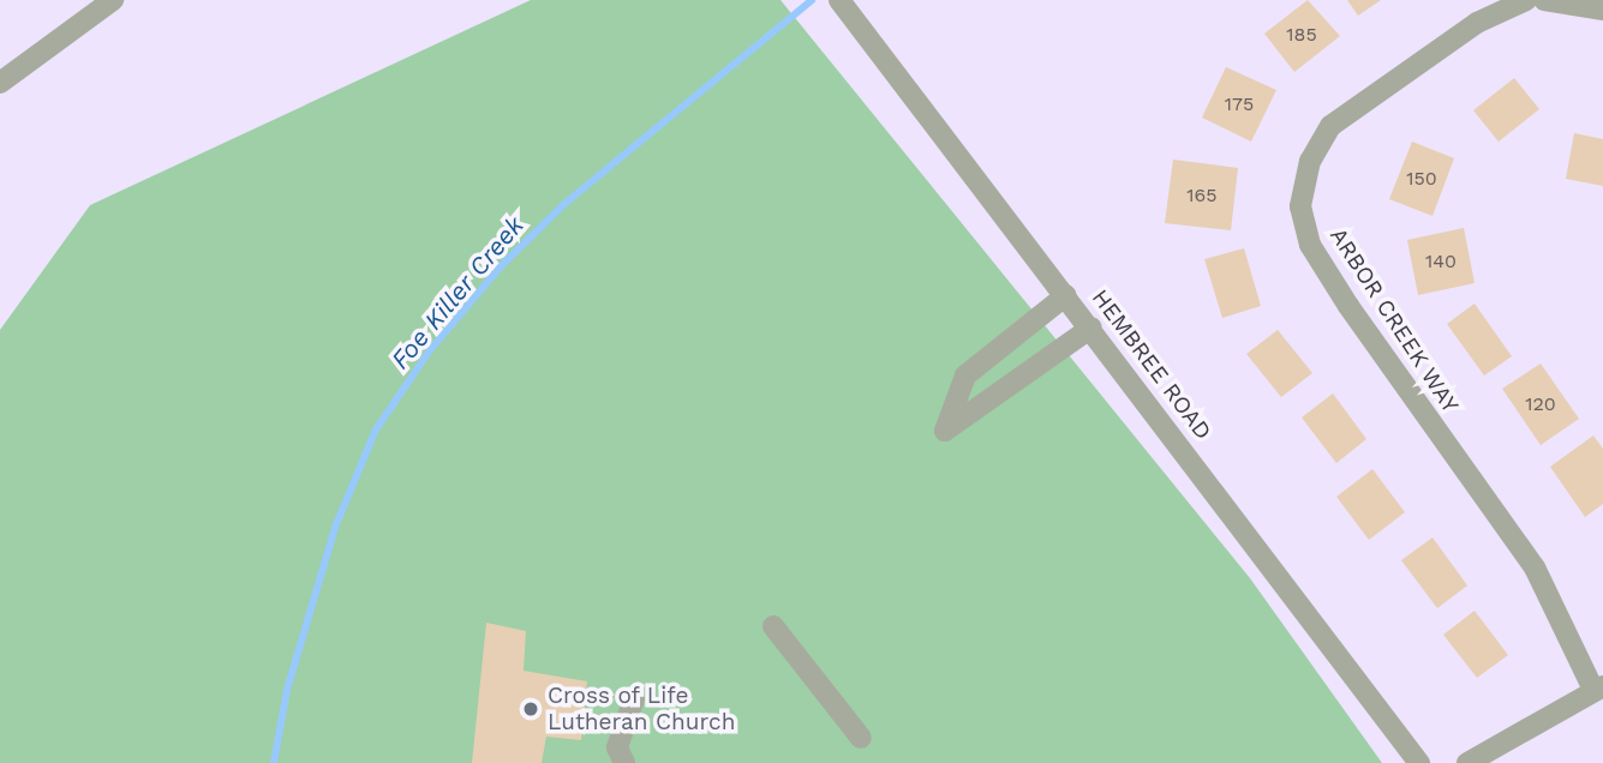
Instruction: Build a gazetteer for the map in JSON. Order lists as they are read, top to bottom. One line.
{"streets":{"street":["ARBOR CREEK WAY","HEMBREE ROAD"]},"water":["Foe Killer Creek"],"places":["Cross of Life Lutheran Church"],"house_numbers":["185","175","150","165","140","120"]}
